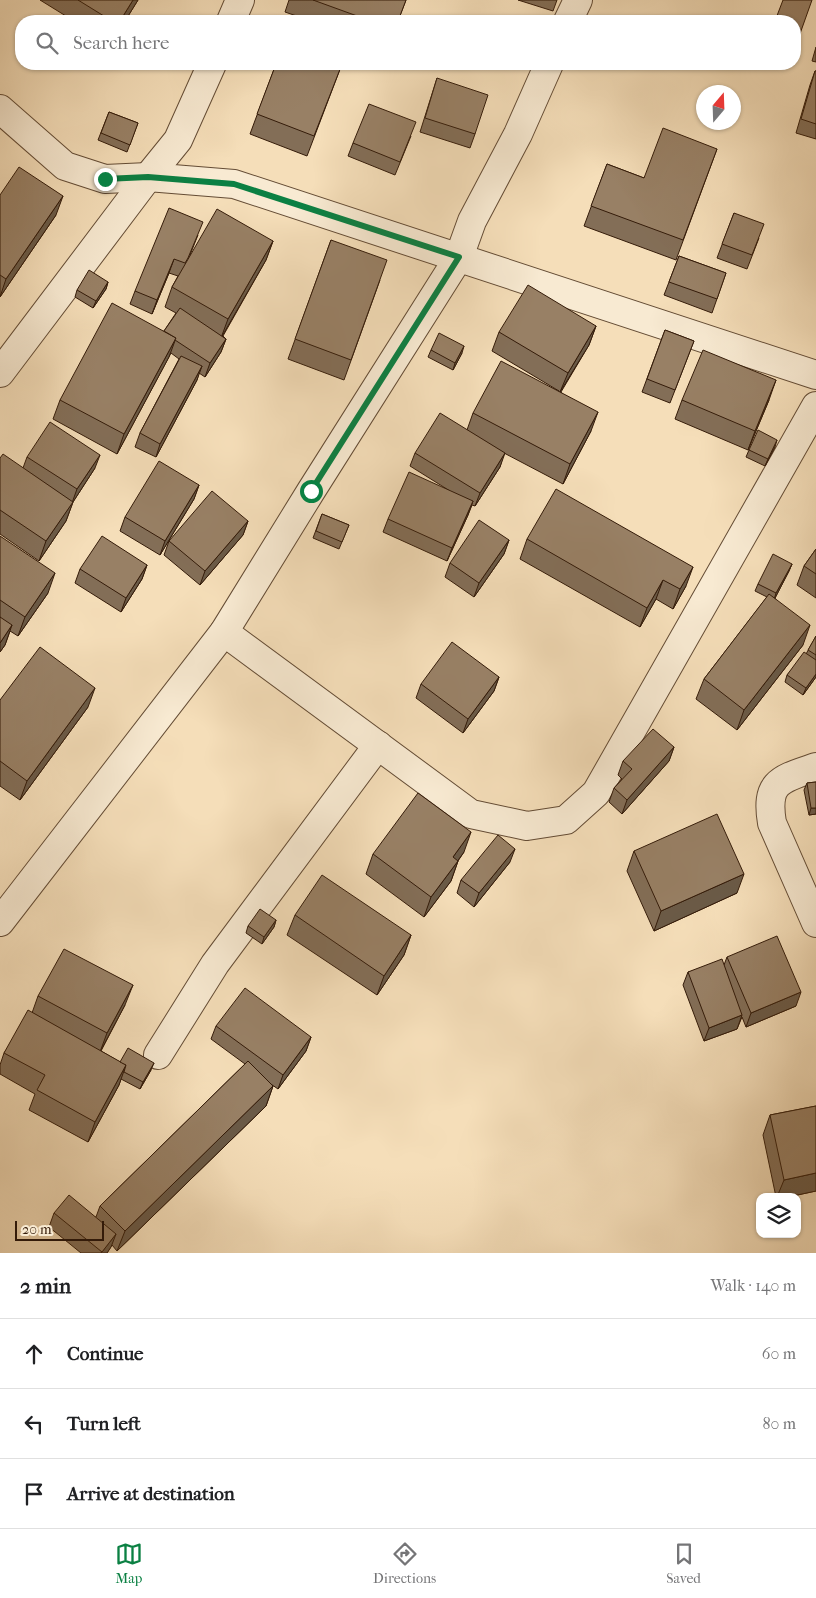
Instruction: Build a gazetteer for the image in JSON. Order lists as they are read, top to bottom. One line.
{"scale_bar":"20 m","north":"top","page":{"search":"Search here","scale":"20 m","heading":["2 min","Walk · 140 m"],"list":[["Continue","60 m"],["Turn left","80 m"],"Arrive at destination"],"nav":["Map","Directions","Saved"]}}
